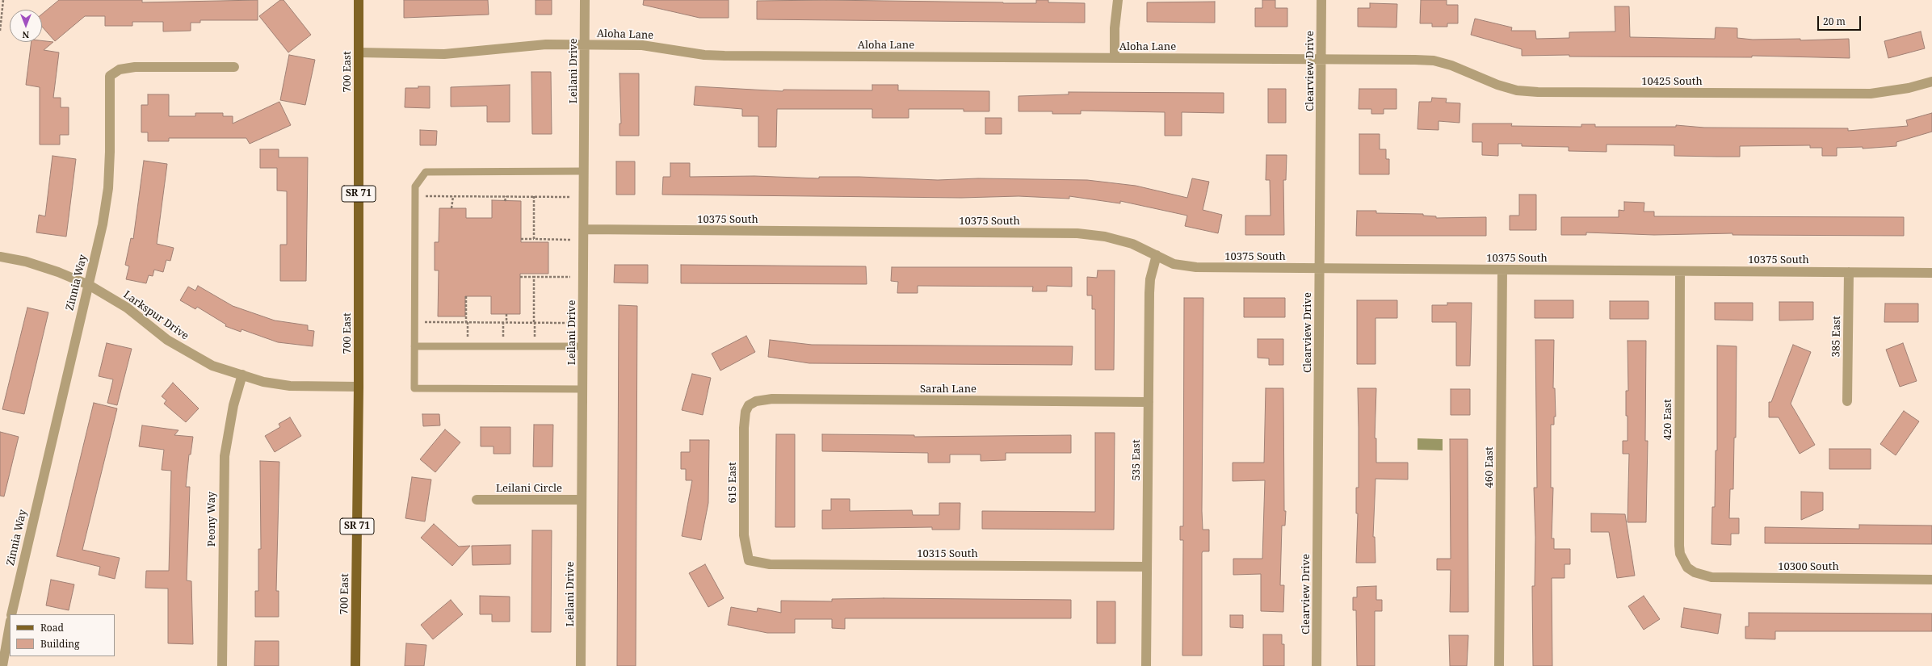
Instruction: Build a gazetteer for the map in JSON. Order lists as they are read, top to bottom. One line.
{"streets":{"main road":["700 East","SR 71"],"street":["Aloha Lane","Leilani Drive","Clearview Drive","10425 South","10375 South","Zinnia Way","Larkspur Drive","385 East","Sarah Lane","420 East","535 East","460 East","615 East","Leilani Circle","Peony Way","10315 South","10300 South"]},"crossings":[["Aloha Lane","Leilani Drive"],["Aloha Lane","Clearview Drive"],["Aloha Lane","700 East"],["Aloha Lane","10425 South"],["Leilani Drive","10375 South"],["Leilani Drive","Leilani Circle"],["Clearview Drive","10375 South"],["700 East","Larkspur Drive"],["10375 South","385 East"],["10375 South","420 East"],["10375 South","535 East"],["10375 South","460 East"],["Zinnia Way","Larkspur Drive"],["Larkspur Drive","Peony Way"],["Sarah Lane","535 East"],["Sarah Lane","615 East"],["420 East","10300 South"],["535 East","10315 South"],["615 East","10315 South"]],"legend":["Road","Building"],"scale_bar":"20 m","north":"bottom"}
